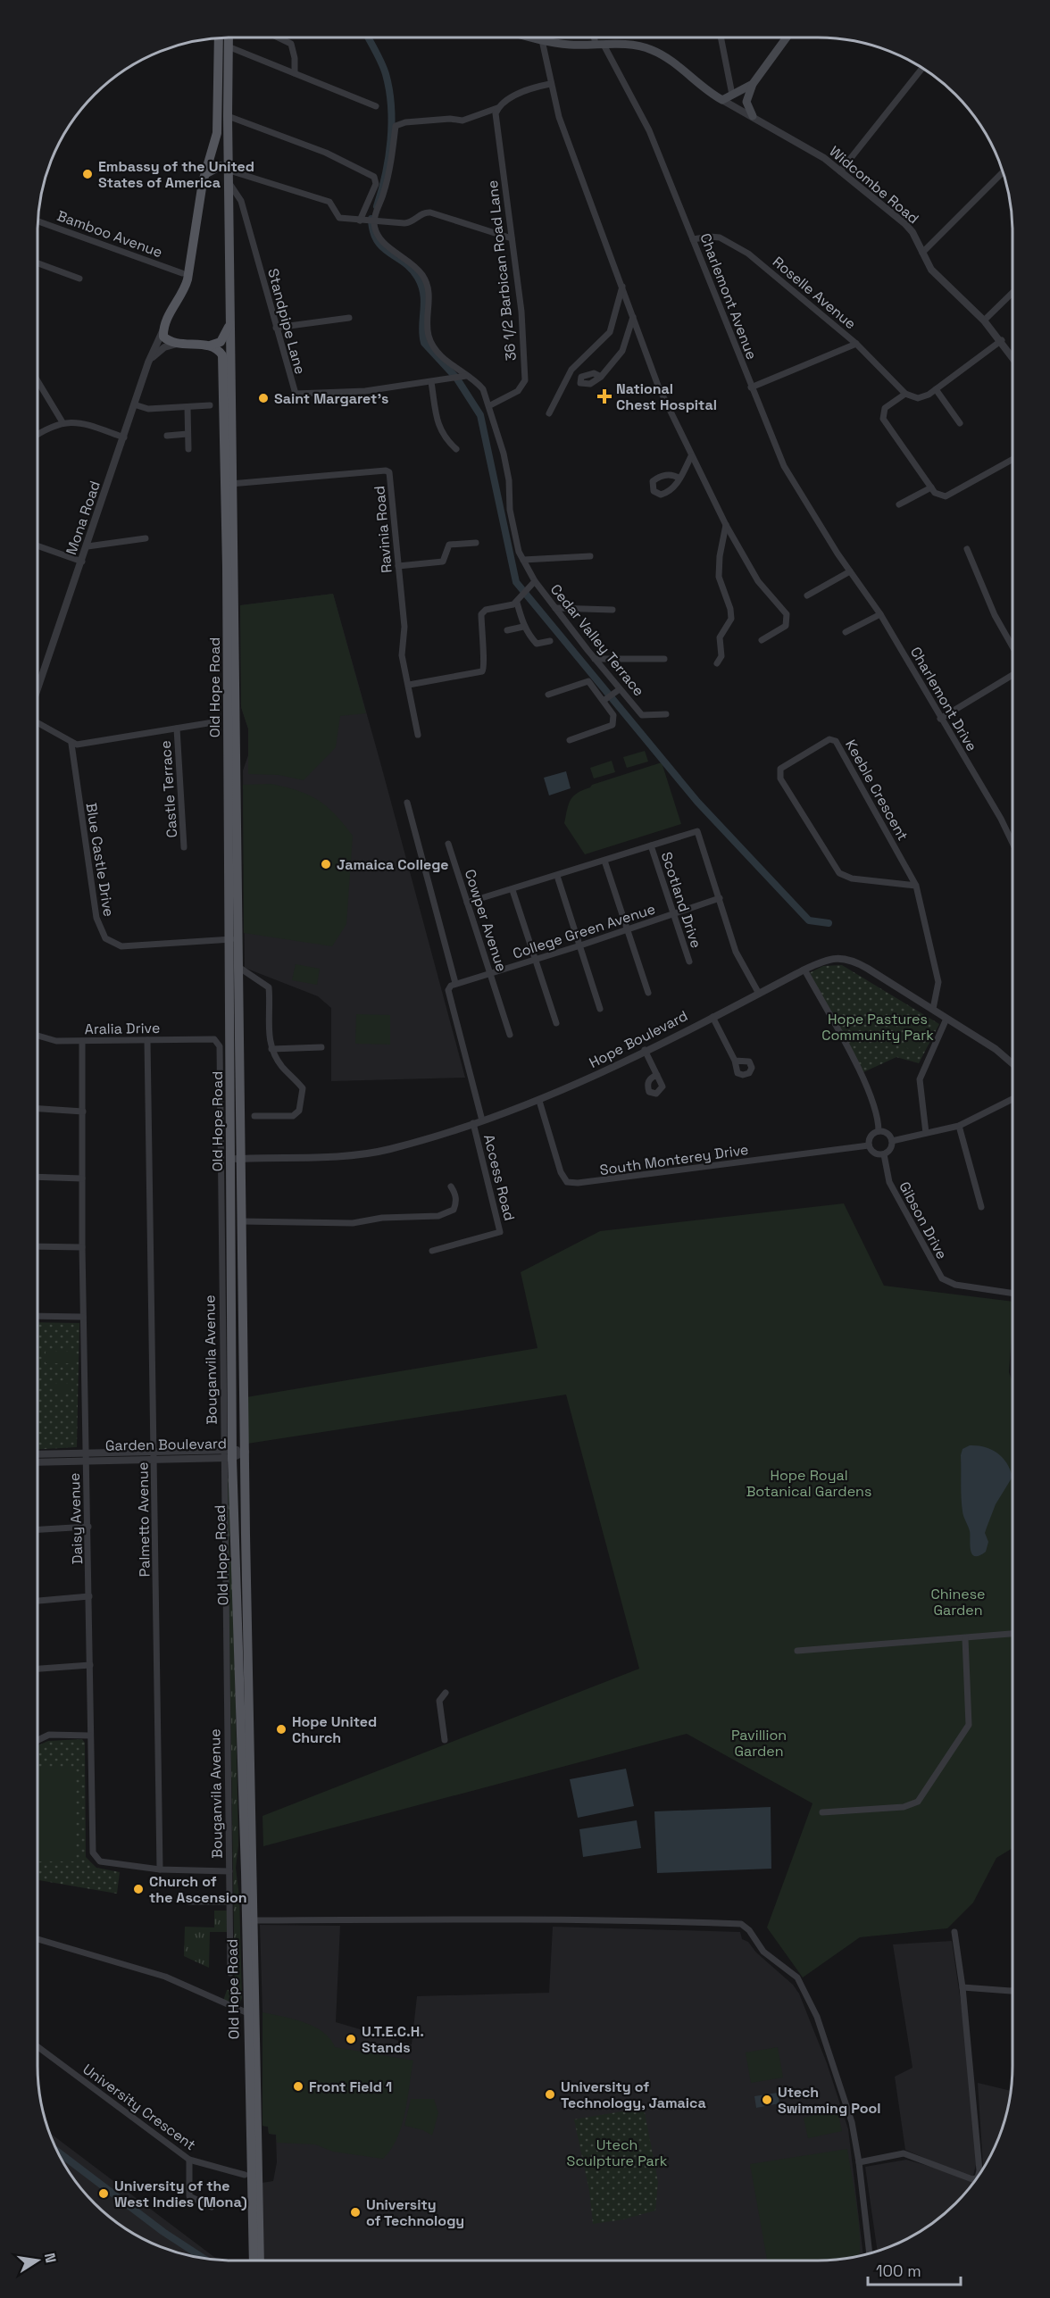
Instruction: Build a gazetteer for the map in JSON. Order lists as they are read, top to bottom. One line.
{"streets":{"main road":["Old Hope Road"],"street":["Widcombe Road","Bamboo Avenue","36 1/2 Barbican Road Lane","Roselle Avenue","Charlemont Avenue","Standpipe Lane","Mona Road","Ravinia Road","Cedar Valley Terrace","Charlemont Drive","Castle Terrace","Keeble Crescent","Blue Castle Drive","Scotland Drive","Cowper Avenue","College Green Avenue","Aralia Drive","Hope Boulevard","South Monterey Drive","Access Road","Gibson Drive","Bouganvila Avenue","Garden Boulevard","Daisy Avenue","Palmetto Avenue","University Crescent"]},"crossings":[["36 1/2 Barbican Road Lane","Cedar Valley Terrace"],["Roselle Avenue","Charlemont Avenue"],["Charlemont Avenue","Charlemont Drive"],["Standpipe Lane","Old Hope Road"],["Ravinia Road","Old Hope Road"],["Old Hope Road","Blue Castle Drive"],["Old Hope Road","Hope Boulevard"],["Old Hope Road","Bouganvila Avenue"],["Old Hope Road","Garden Boulevard"],["Keeble Crescent","Hope Boulevard"],["Scotland Drive","College Green Avenue"],["Cowper Avenue","College Green Avenue"],["Aralia Drive","Bouganvila Avenue"],["Aralia Drive","Daisy Avenue"],["Aralia Drive","Palmetto Avenue"],["Hope Boulevard","South Monterey Drive"],["Hope Boulevard","Access Road"],["South Monterey Drive","Gibson Drive"],["Bouganvila Avenue","Garden Boulevard"],["Bouganvila Avenue","Daisy Avenue"],["Garden Boulevard","Daisy Avenue"],["Garden Boulevard","Palmetto Avenue"],["Daisy Avenue","Palmetto Avenue"]],"parks":["Hope Pastures Community Park","Hope Royal Botanical Gardens","Chinese Garden","Pavillion Garden","Utech Sculpture Park"],"places":{"other":["Embassy of the United States of America","Saint Margaret's","Jamaica College","Hope United Church","Church of the Ascension","U.T.E.C.H. Stands","Front Field 1","University of Technology, Jamaica","Utech Swimming Pool","University of the West Indies (Mona)","University of Technology"],"health":["National Chest Hospital"]},"scale_bar":"100 m","north":"right"}
